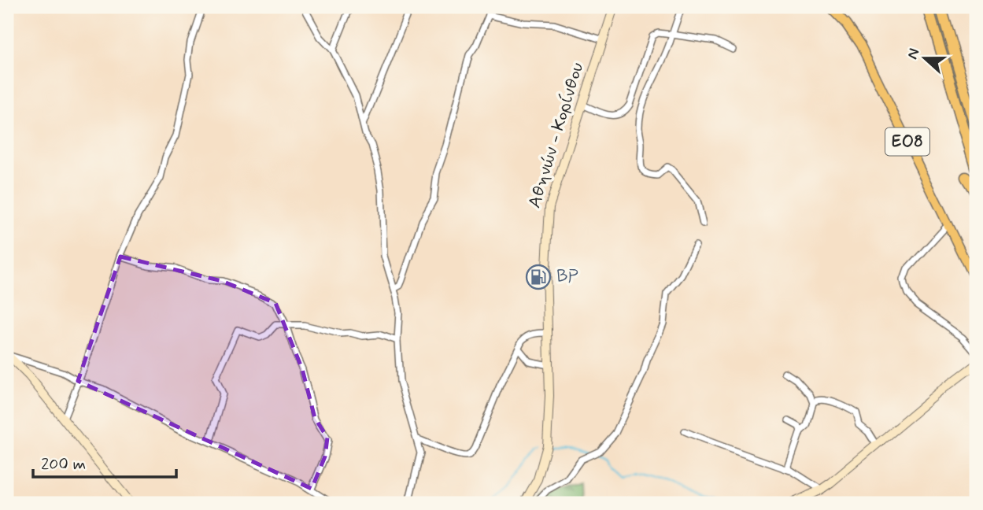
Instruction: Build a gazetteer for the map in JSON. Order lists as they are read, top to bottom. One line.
{"streets":{"main road":["Αθηνών - Κορίνθου","ΕΟ8"]},"places":{"fuel station":["BP"]},"scale_bar":"200 m","north":"left"}
